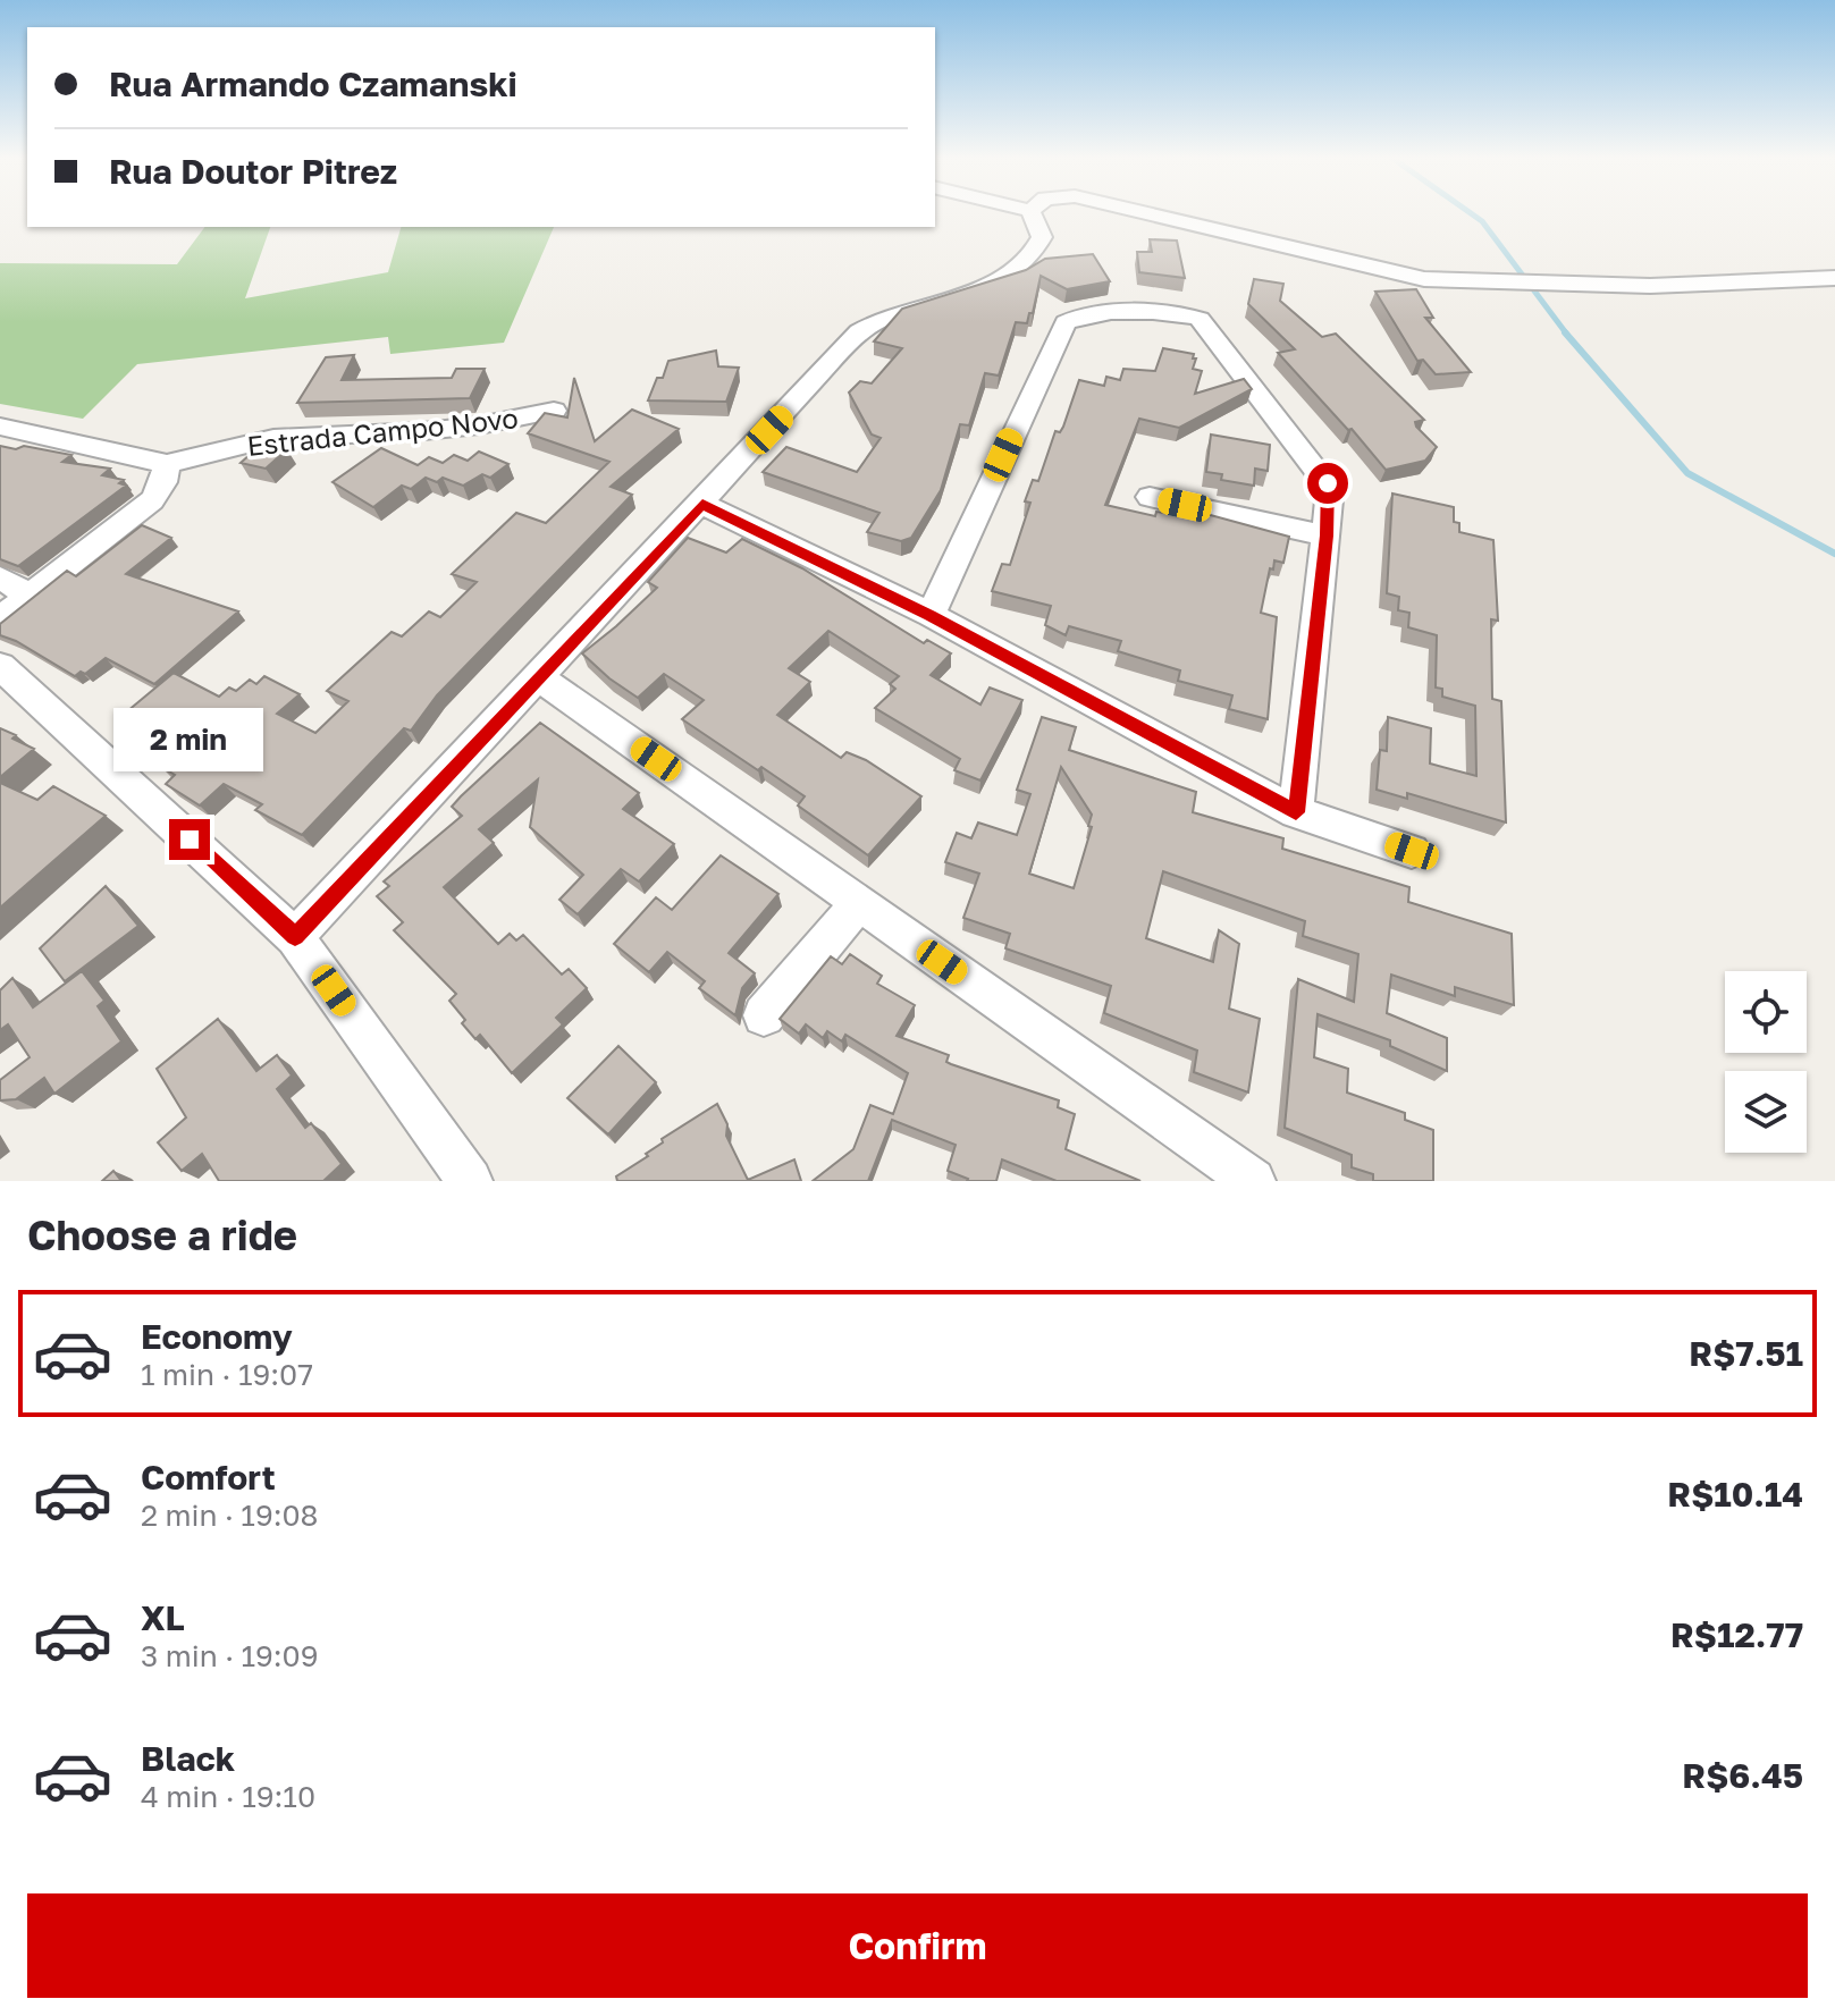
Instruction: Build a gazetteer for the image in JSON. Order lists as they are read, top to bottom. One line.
{"streets":{"street":["Estrada Campo Novo"]},"page":{"banner":["Rua Armando Czamanski","Rua Doutor Pitrez"],"bubble":"2 min","heading":"Choose a ride","list":[{"name":"Economy","note":"1 min · 19:07","value":"R$7.51"},{"name":"Comfort","note":"2 min · 19:08","value":"R$10.14"},{"name":"XL","note":"3 min · 19:09","value":"R$12.77"},{"name":"Black","note":"4 min · 19:10","value":"R$6.45"}],"buttons":"Confirm"}}
